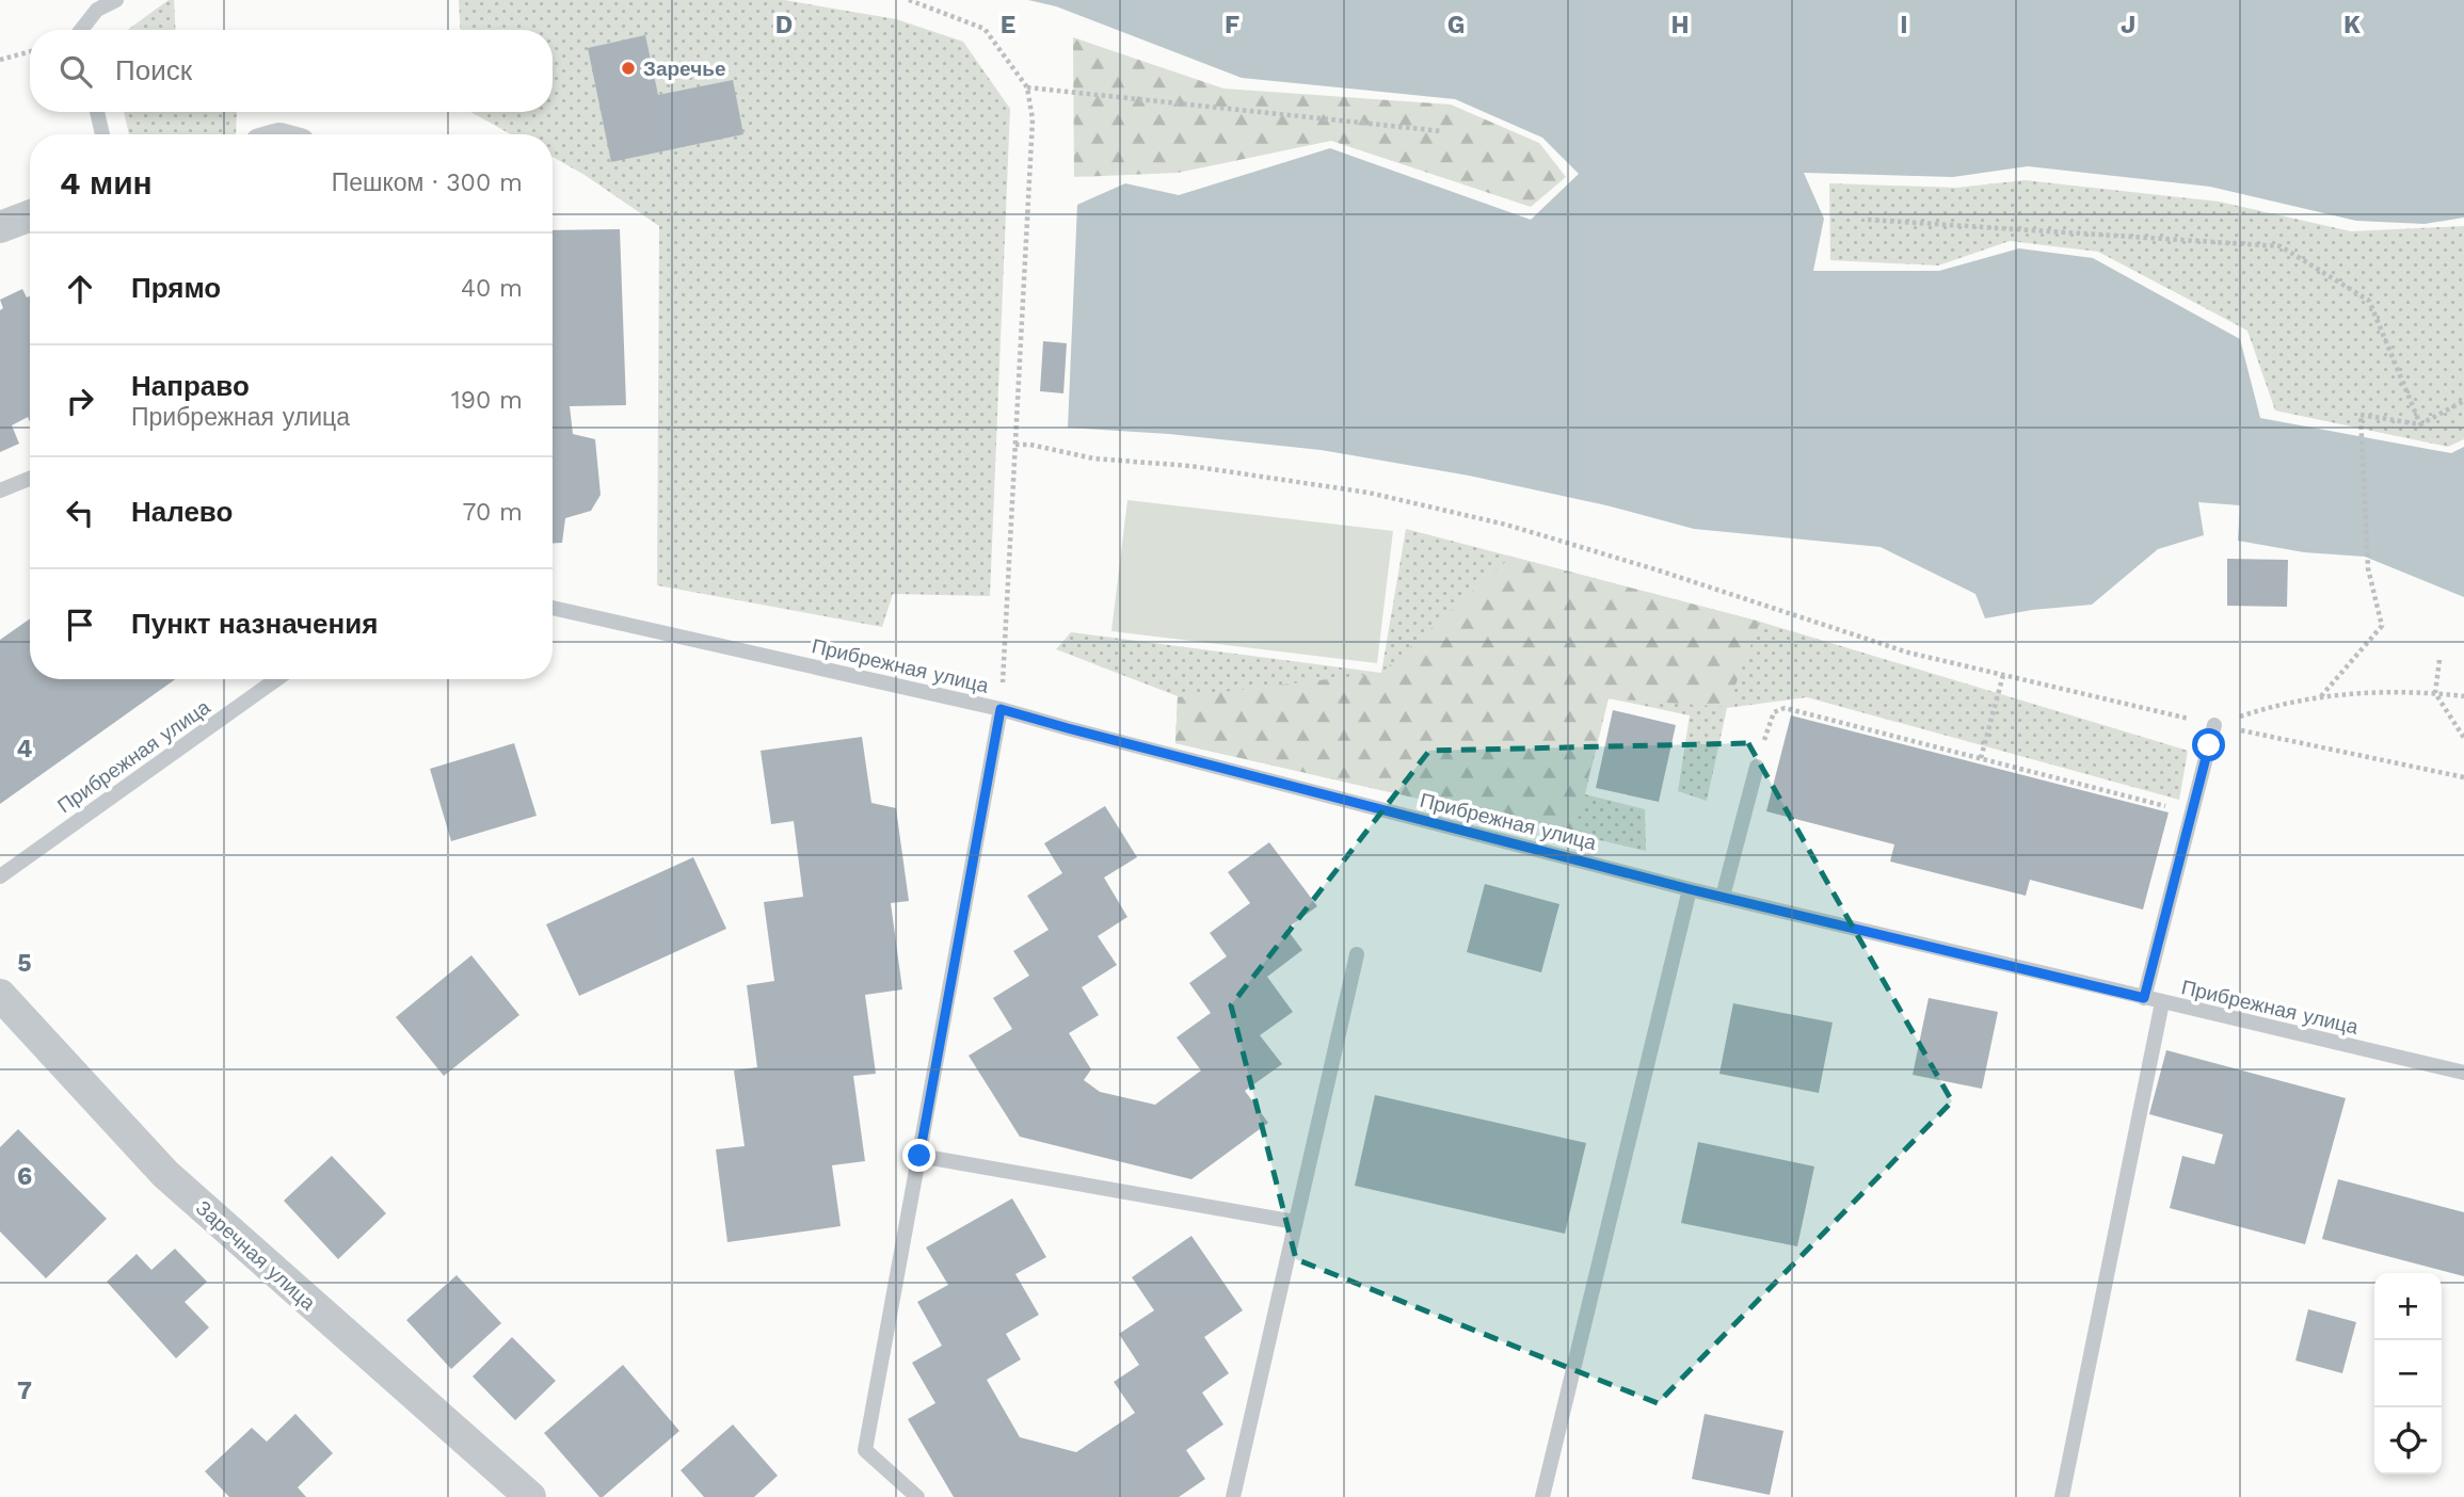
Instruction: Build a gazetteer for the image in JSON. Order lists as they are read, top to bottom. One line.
{"streets":{"street":["Заречная улица"],"lane":["Прибрежная улица"]},"places":["Заречье"],"page":{"search":"Поиск","heading":["4 мин","Пешком · 300 m"],"list":[["Прямо","40 m"],["Направо","Прибрежная улица","190 m"],["Налево","70 m"],"Пункт назначения"],"map_buttons":["+","−"]},"grid":{"columns":["D","E","F","G","H","I","J","K"],"rows":["4","5","6","7"]}}
